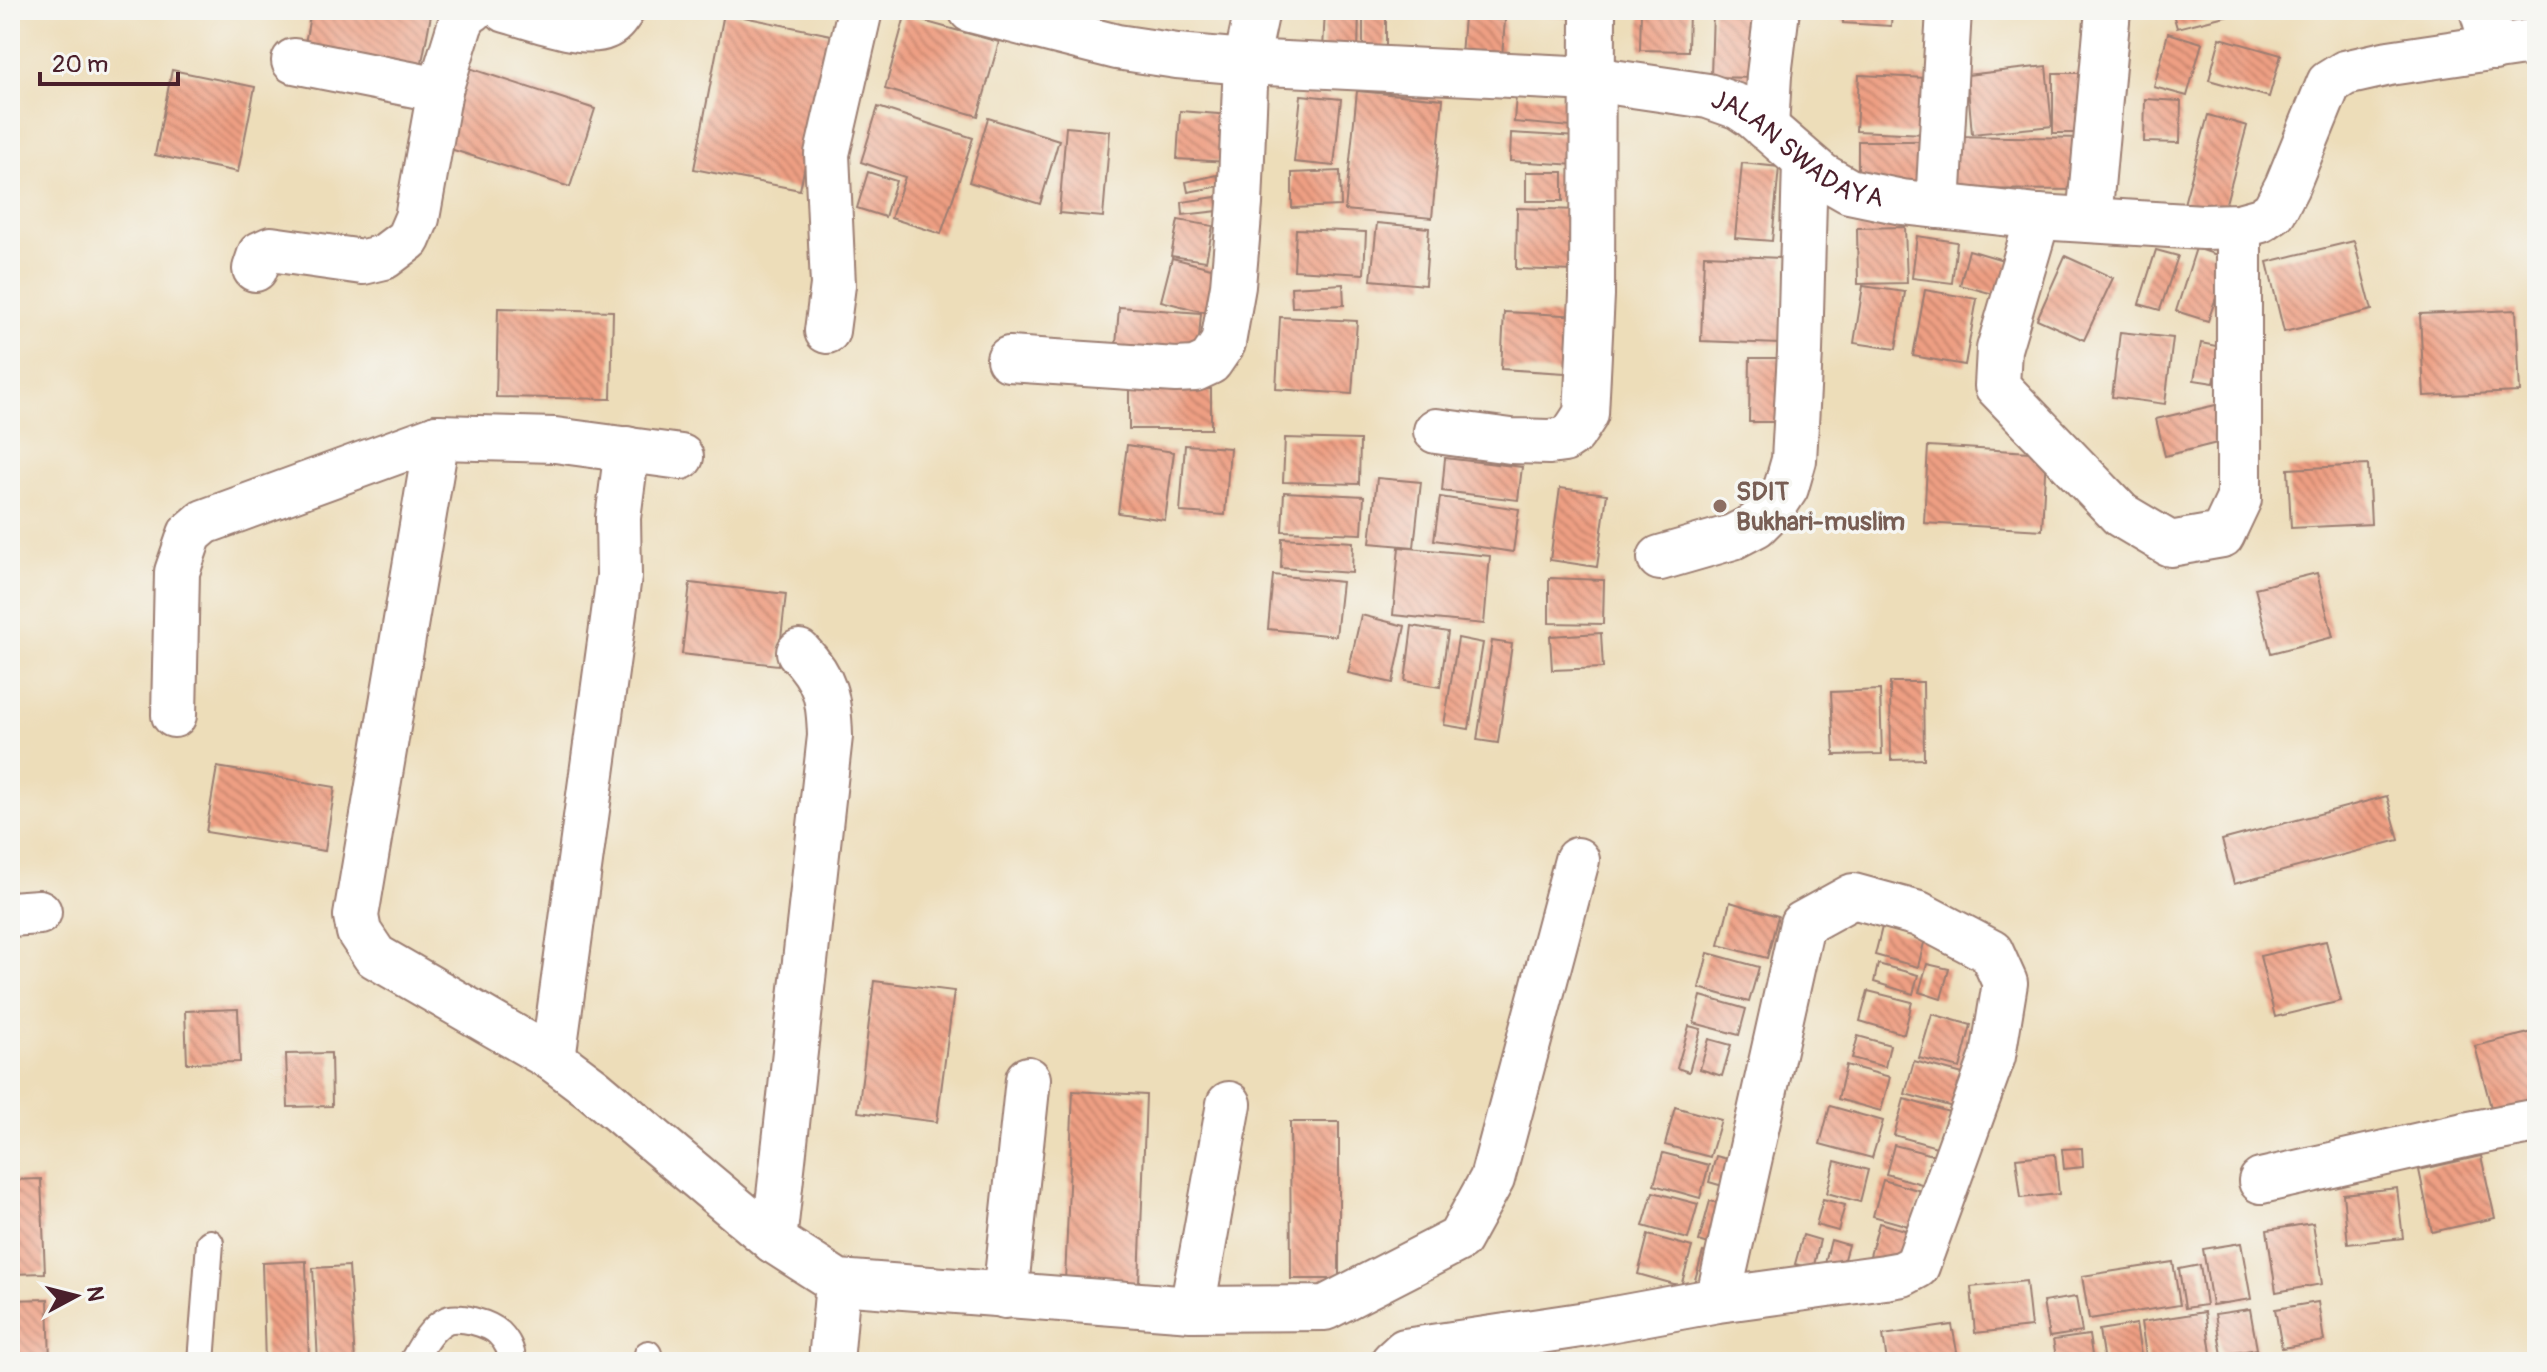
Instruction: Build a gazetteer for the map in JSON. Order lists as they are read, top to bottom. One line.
{"streets":{"street":["JALAN SWADAYA"]},"places":["SDIT Bukhari-muslim"],"scale_bar":"20 m","north":"right"}
